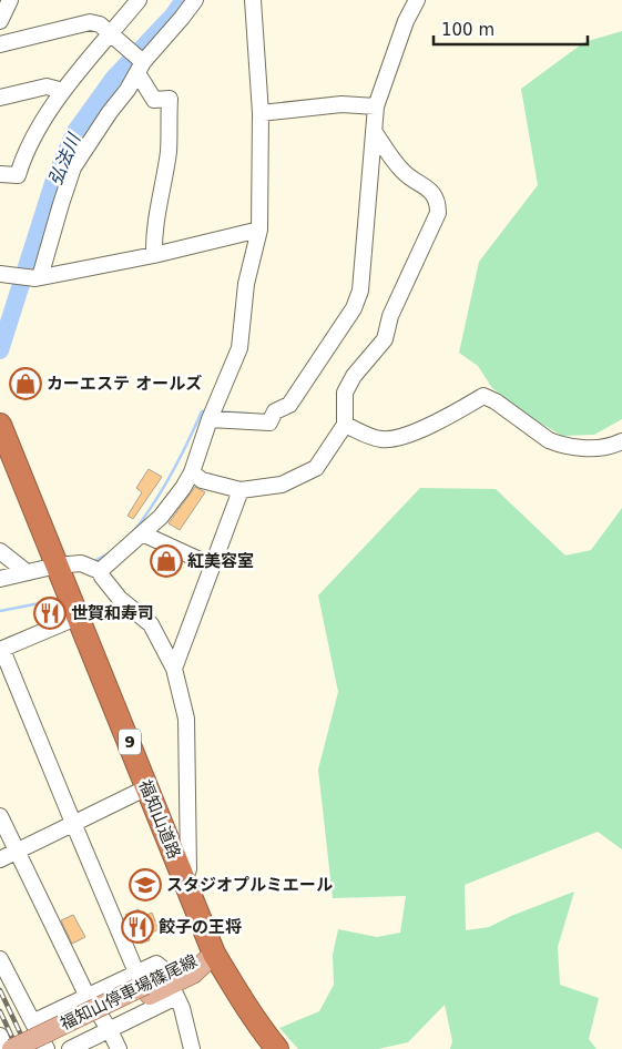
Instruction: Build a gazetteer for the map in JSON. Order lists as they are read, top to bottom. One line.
{"streets":{"highway":["9","福知山道路"],"main road":["福知山停車場篠尾線"]},"crossings":[["福知山道路","福知山停車場篠尾線"]],"water":["弘法川"],"places":{"shop":["カーエステ オールズ","紅美容室"],"restaurant":["世賀和寿司","餃子の王将"],"school or university":["スタジオプルミエール"]},"scale_bar":"100 m"}
